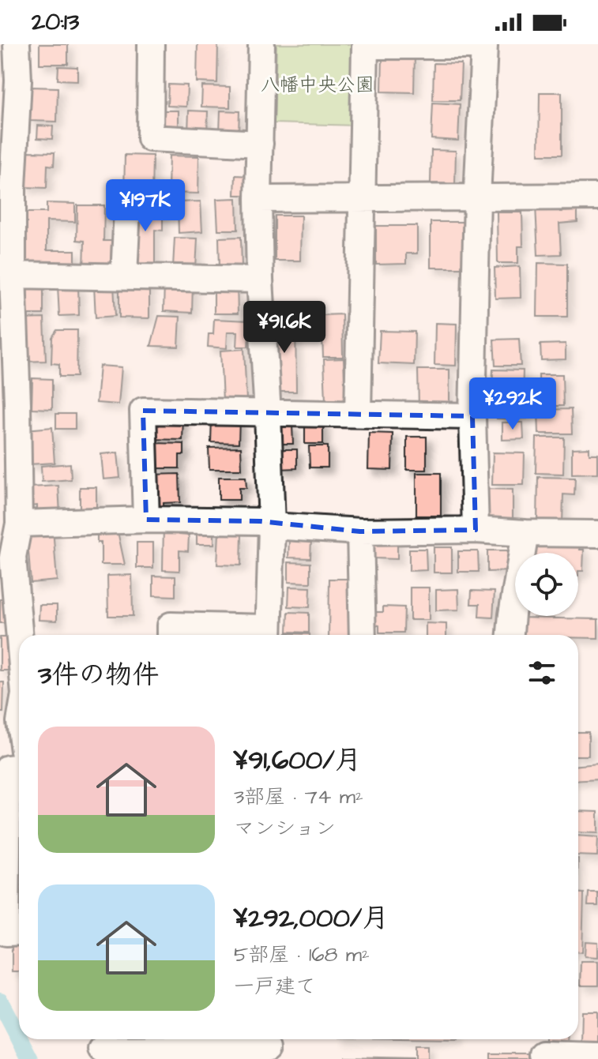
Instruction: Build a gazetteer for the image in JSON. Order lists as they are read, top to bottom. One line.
{"parks":["八幡中央公園"],"page":{"status":"20:13","price":["¥197K","¥91.6K","¥292K"],"heading":"3件の物件","list":[{"name":"¥91,600/月","note":"3部屋 · 74 m² · マンション"},{"name":"¥292,000/月","note":"5部屋 · 168 m² · 一戸建て"}]}}
